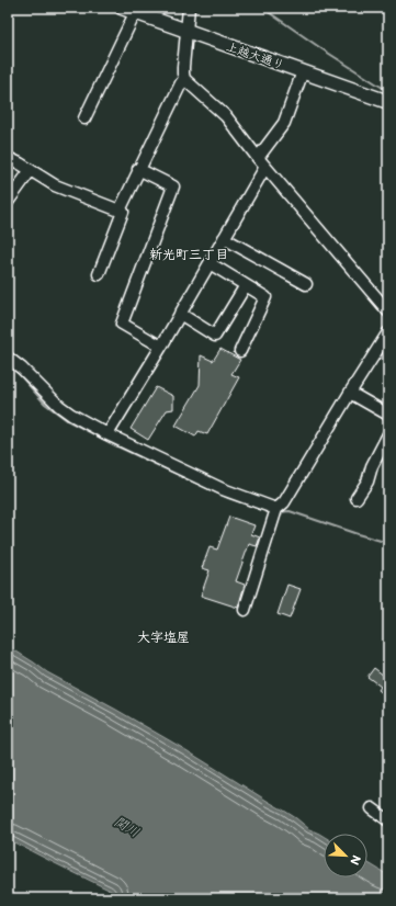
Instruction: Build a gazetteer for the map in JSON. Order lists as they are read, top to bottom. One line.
{"streets":{"main road":["上越大通り"]},"districts":["新光町三丁目","大字塩屋"],"water":["関川"],"north":"bottom right"}
